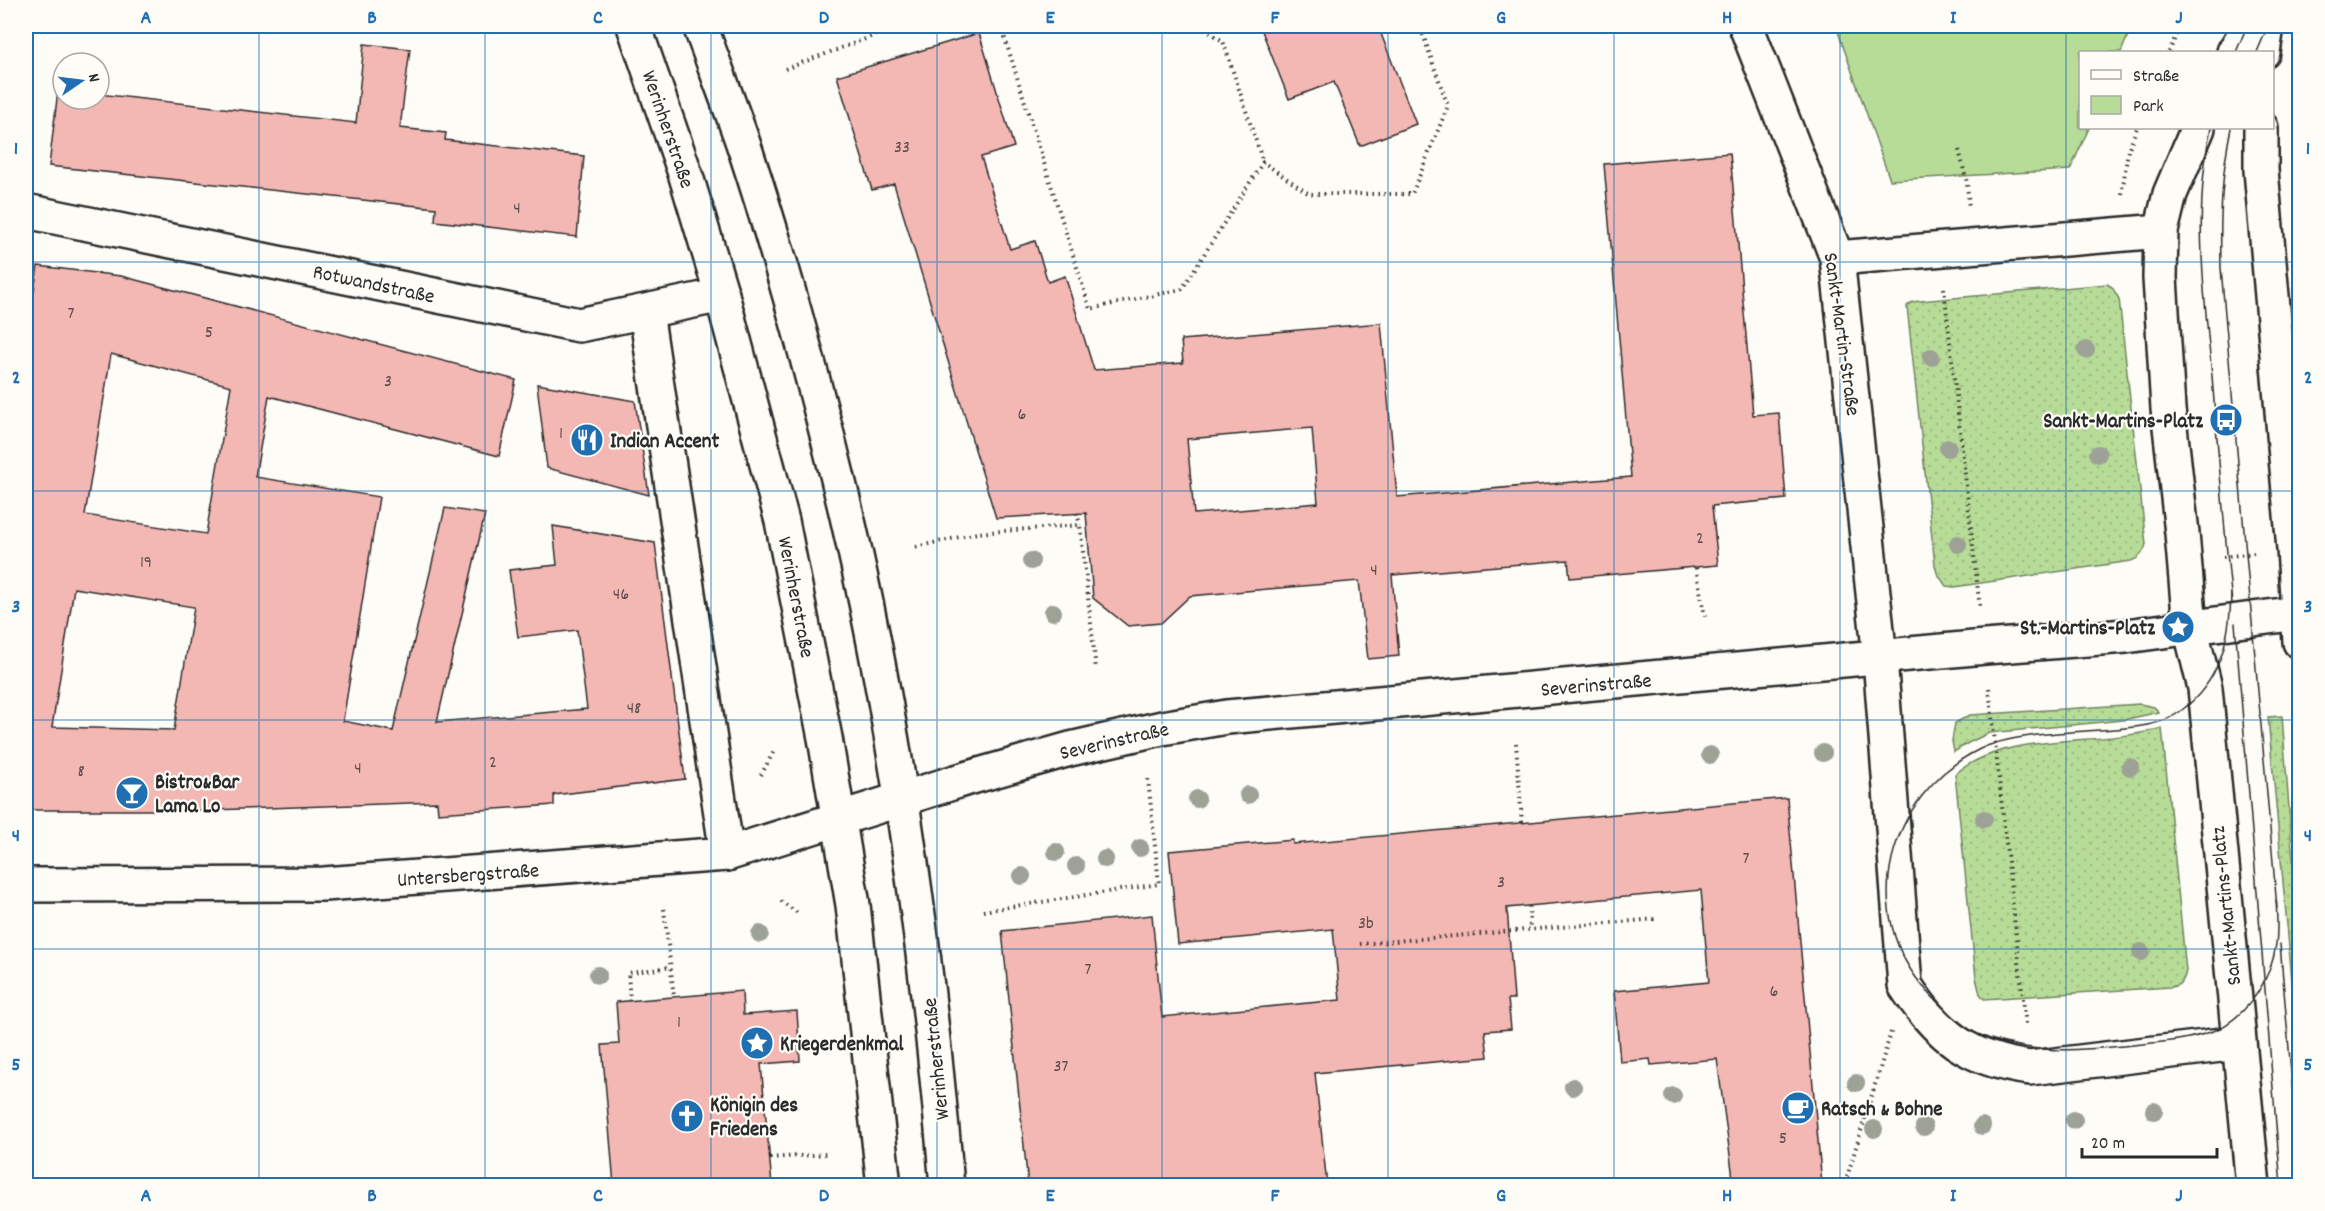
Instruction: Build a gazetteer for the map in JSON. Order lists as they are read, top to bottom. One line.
{"streets":{"street":["Werinherstraße","Rotwandstraße","Sankt-Martin-Straße","Severinstraße","Untersbergstraße","Sankt-Martins-Platz"]},"crossings":[["Werinherstraße","Rotwandstraße"],["Werinherstraße","Severinstraße"],["Werinherstraße","Untersbergstraße"],["Sankt-Martin-Straße","Severinstraße"],["Severinstraße","Untersbergstraße"],["Severinstraße","Sankt-Martins-Platz"]],"places":{"bus stop":["Sankt-Martins-Platz"],"restaurant":["Indian Accent"],"place":["St.-Martins-Platz","Kriegerdenkmal"],"bar":["Bistro&Bar Lama Lo"],"cafe":["Ratsch & Bohne"],"church":["Königin des Friedens"]},"house_numbers":["33","4","7","5","3","6","1","2","19","4","46","48","2","4","8","7","3","3b","7","6","1","37","5"],"legend":["Straße","Park"],"scale_bar":"20 m","north":"right","grid":{"columns":["A","B","C","D","E","F","G","H","I","J"],"rows":["1","2","3","4","5"]}}
